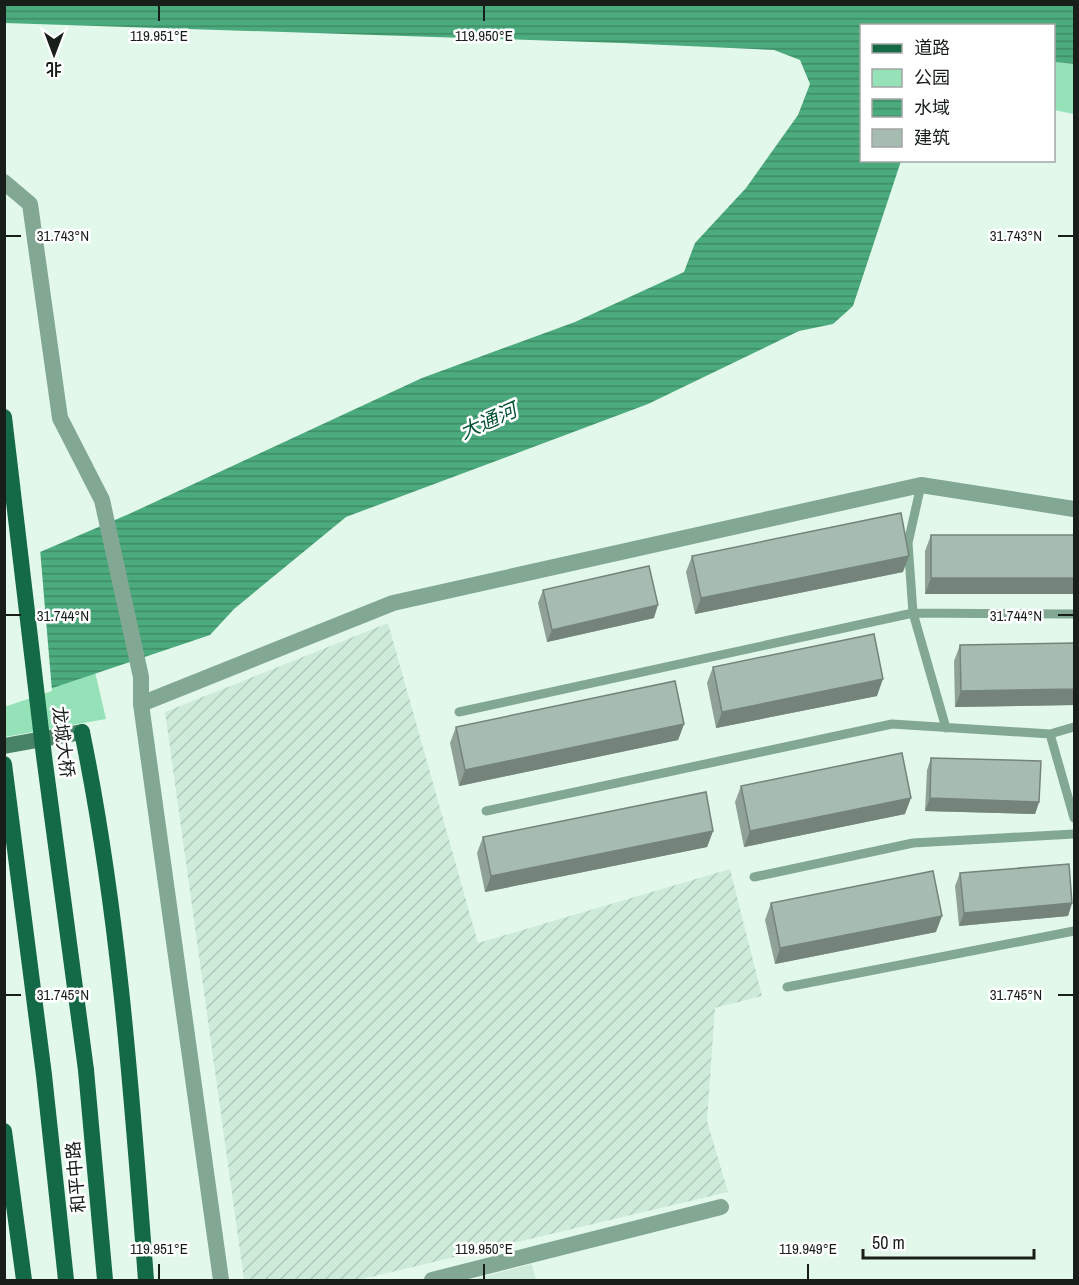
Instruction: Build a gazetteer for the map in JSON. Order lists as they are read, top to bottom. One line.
{"streets":{"main road":["龙城大桥","和平中路"]},"crossings":[["龙城大桥","和平中路"]],"water":["大通河"],"legend":["道路","公园","水域","建筑"],"scale_bar":"50 m","north":"bottom","coordinates":["119.951°E","119.950°E","31.743°N","31.744°N","31.745°N","119.949°E"]}
